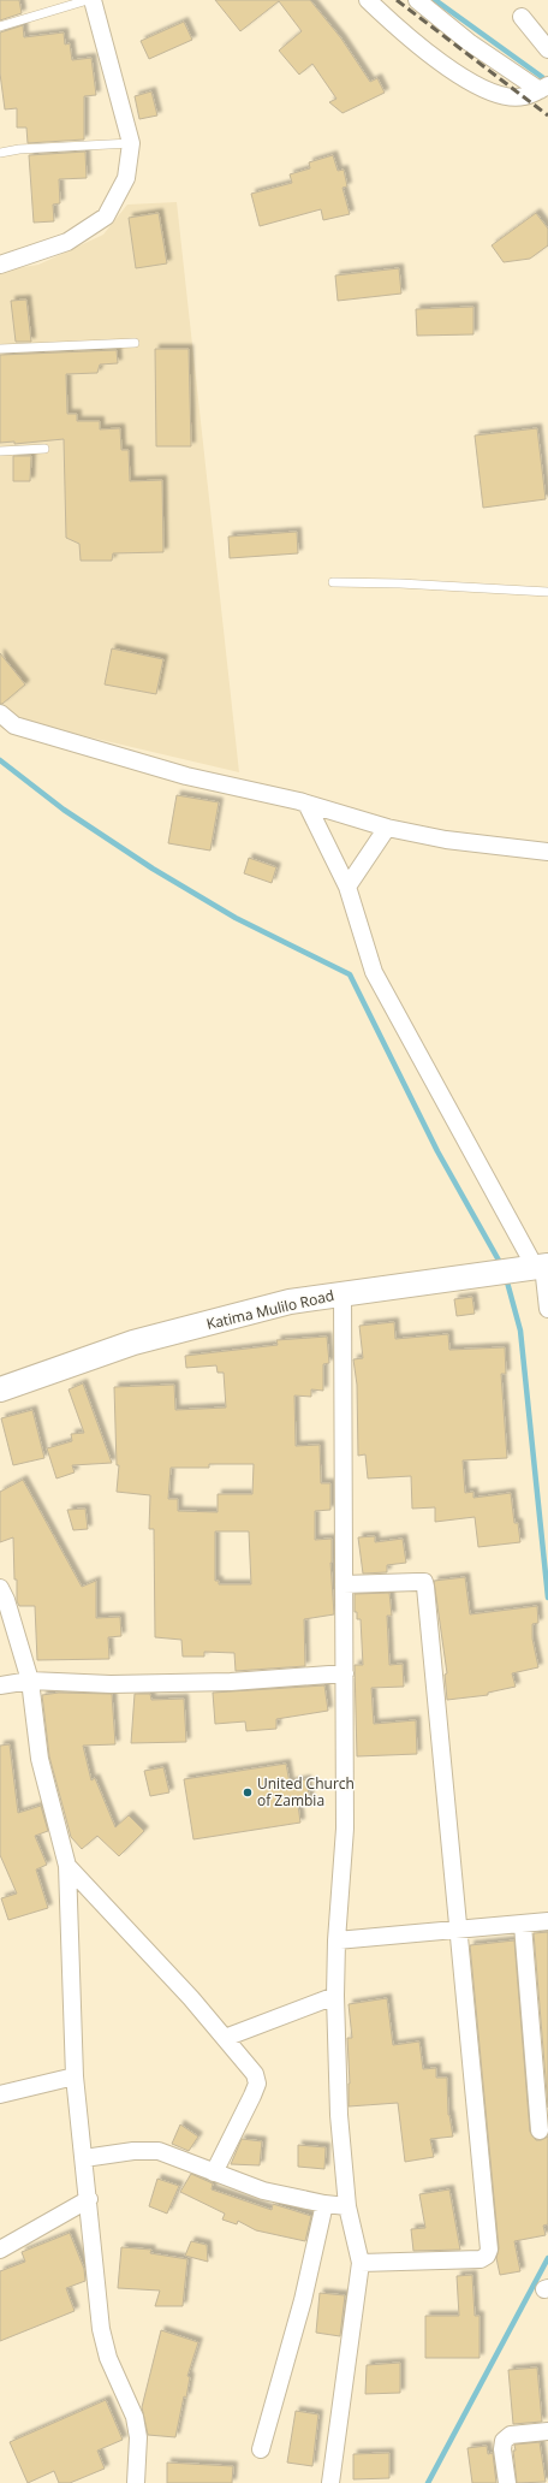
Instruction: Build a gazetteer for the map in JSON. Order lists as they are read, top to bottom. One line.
{"streets":{"main road":["Katima Mulilo Road"]},"places":["United Church of Zambia"]}
